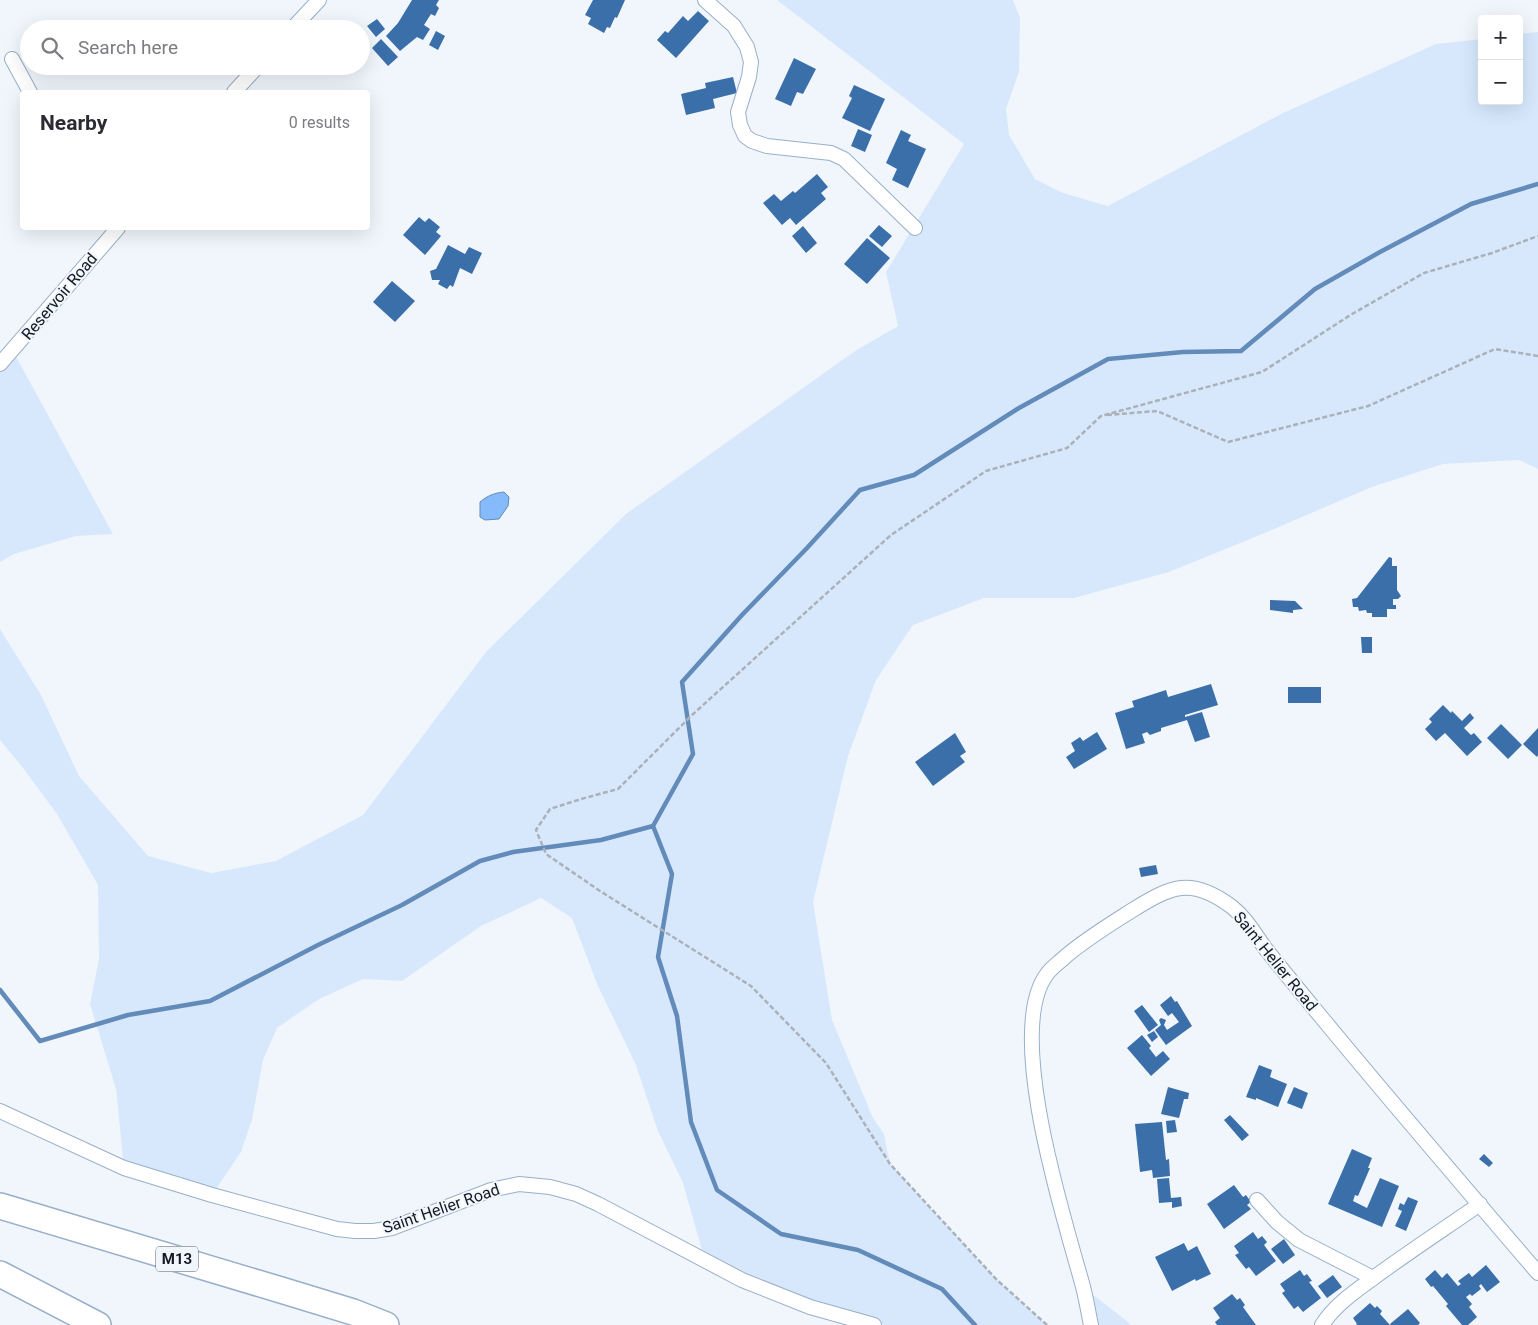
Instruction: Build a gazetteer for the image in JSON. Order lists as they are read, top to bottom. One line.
{"streets":{"highway":["M13"],"street":["Reservoir Road","Saint Helier Road"]},"page":{"map_buttons":["+","−"],"search":"Search here","heading":["Nearby","0 results"]}}
